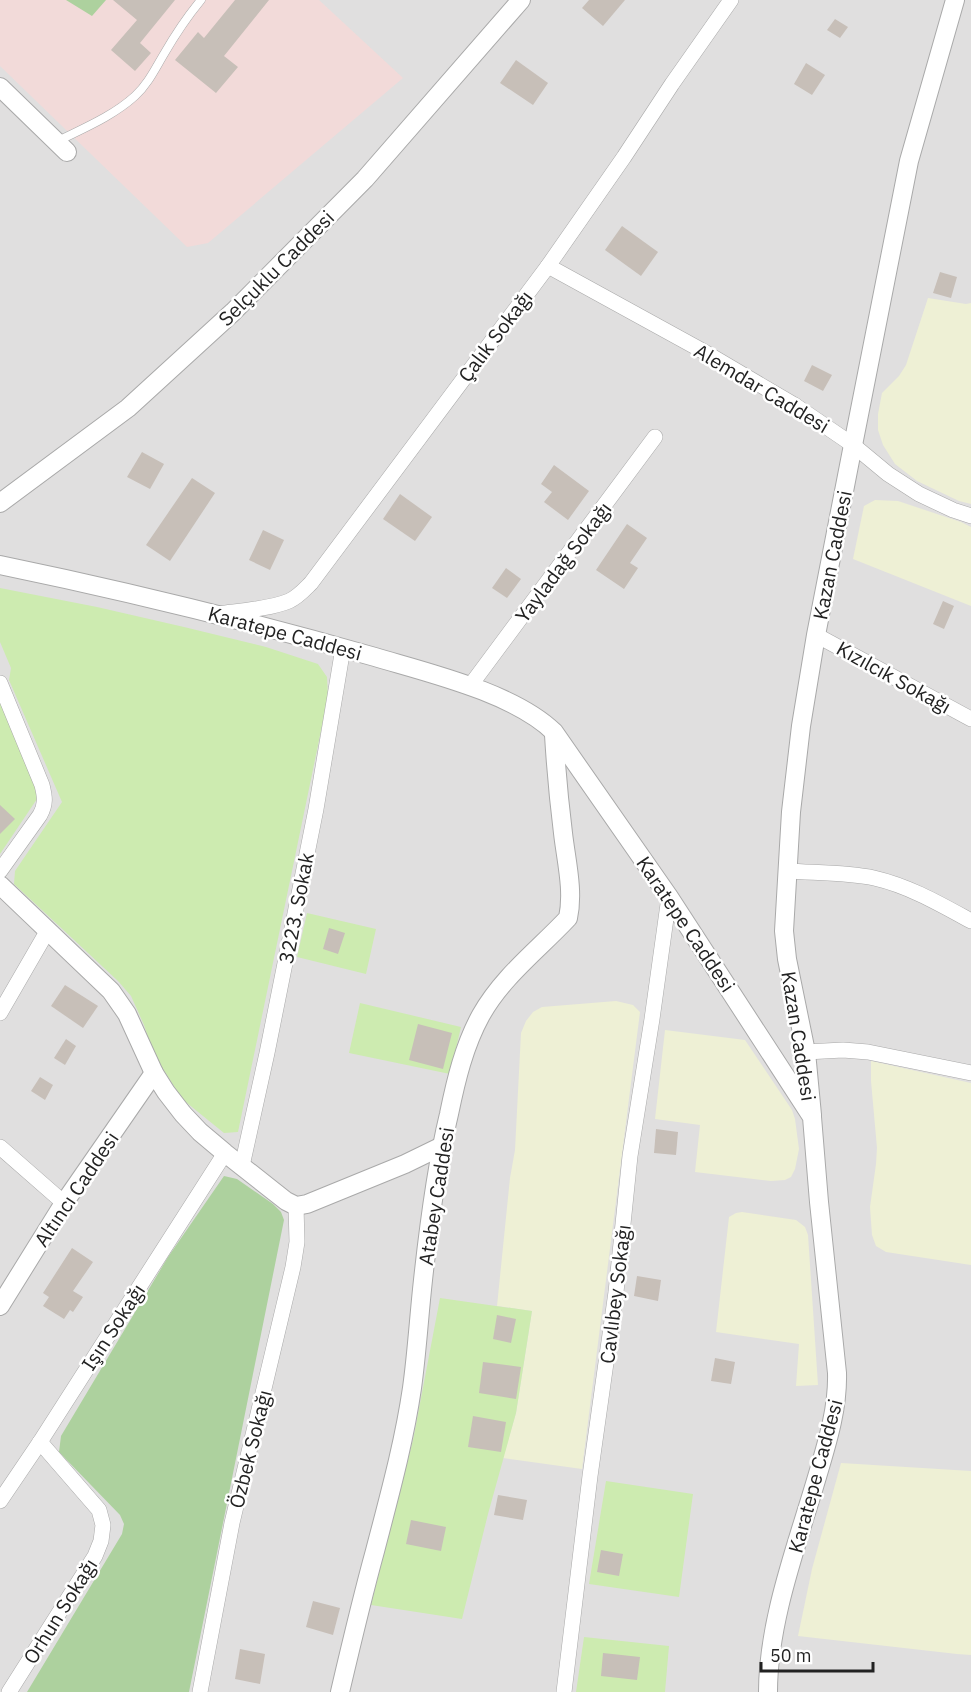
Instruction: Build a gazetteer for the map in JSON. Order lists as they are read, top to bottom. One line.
{"streets":{"street":["Selçuklu Caddesi","Çalık Sokağı","Alemdar Caddesi","Kazan Caddesi","Yayladağ Sokağı","Karatepe Caddesi","Kızılcık Sokağı","3223. Sokak","Altıncı Caddesi","Atabey Caddesi","Cavlıbey Sokağı","Işın Sokağı","Özbek Sokağı","Orhun Sokağı"]},"crossings":[["Çalık Sokağı","Alemdar Caddesi"],["Çalık Sokağı","Karatepe Caddesi"],["Alemdar Caddesi","Kazan Caddesi"],["Kazan Caddesi","Karatepe Caddesi"],["Kazan Caddesi","Kızılcık Sokağı"],["Yayladağ Sokağı","Karatepe Caddesi"],["Karatepe Caddesi","3223. Sokak"],["Karatepe Caddesi","Atabey Caddesi"],["Karatepe Caddesi","Cavlıbey Sokağı"],["Işın Sokağı","Orhun Sokağı"]],"scale_bar":"50 m"}
